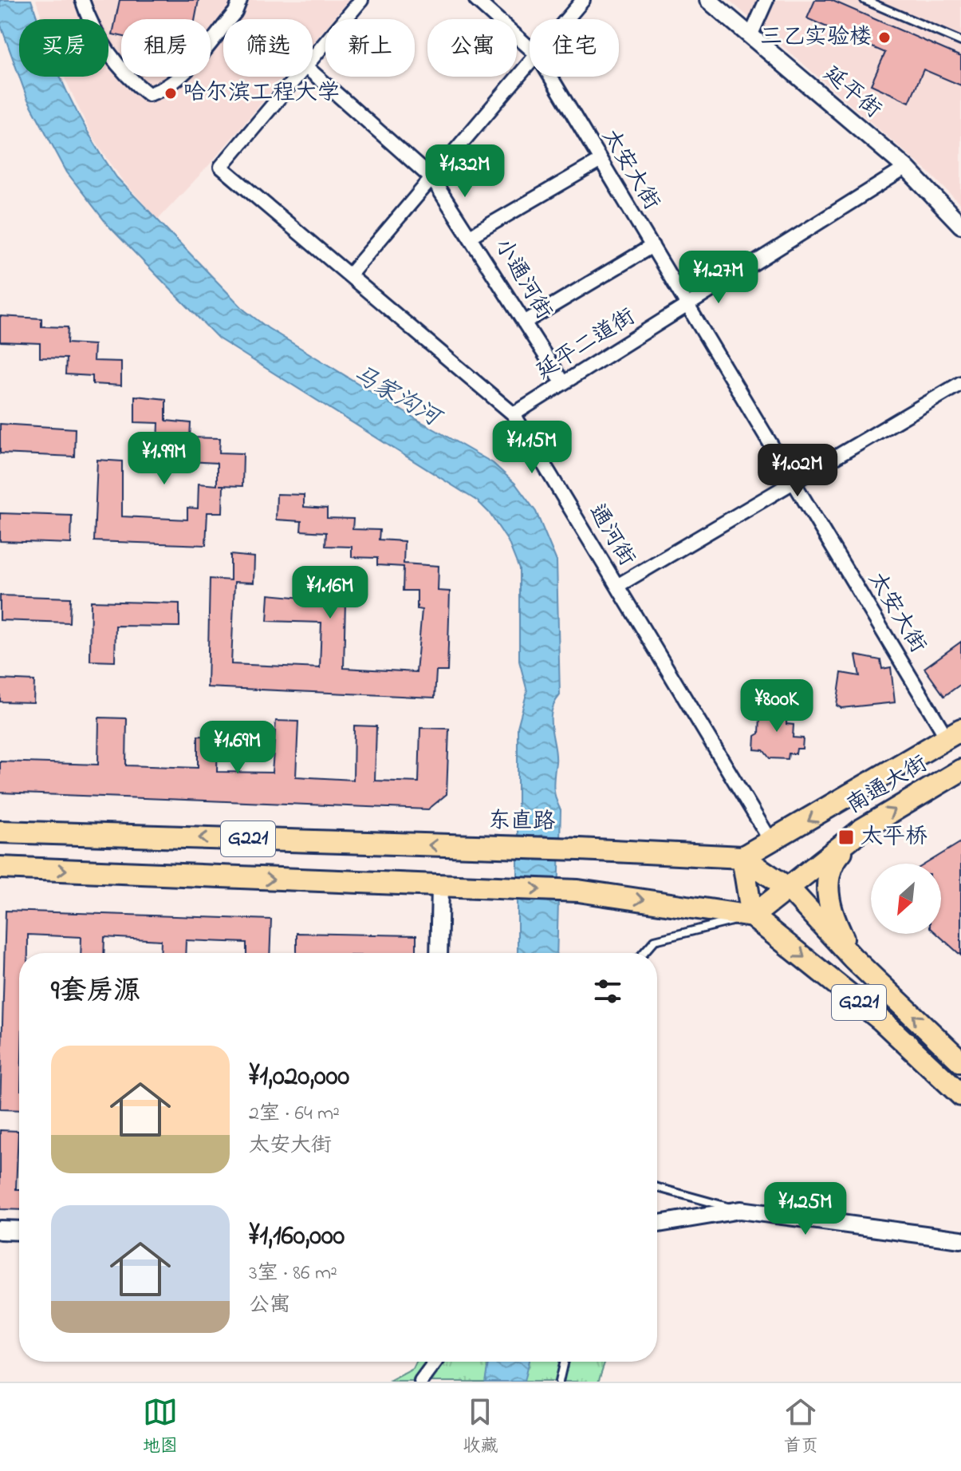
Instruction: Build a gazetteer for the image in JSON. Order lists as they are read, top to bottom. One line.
{"streets":{"highway":["南通大街","东直路","G221"],"street":["延平街","太安大街","小通河街","延平二道街","通河街"]},"crossings":[["延平街","延平二道街"],["太安大街","延平二道街"],["太安大街","南通大街"],["小通河街","延平二道街"],["延平二道街","通河街"],["通河街","南通大街"],["南通大街","东直路"],["南通大街","G221"]],"water":["马家沟河"],"places":{"other":["三乙实验楼","哈尔滨工程大学"],"transit":["太平桥"]},"north":"bottom left","page":{"chip":["买房","租房","筛选","新上","公寓","住宅"],"price":["¥1.32M","¥1.27M","¥1.15M","¥1.99M","¥1.02M","¥1.16M","¥800K","¥1.69M","¥1.25M"],"heading":"9套房源","list":[{"name":"¥1,020,000","note":"2室 · 64 m² · 太安大街"},{"name":"¥1,160,000","note":"3室 · 86 m² · 公寓"}],"tabs":["地图","收藏","首页"]}}
